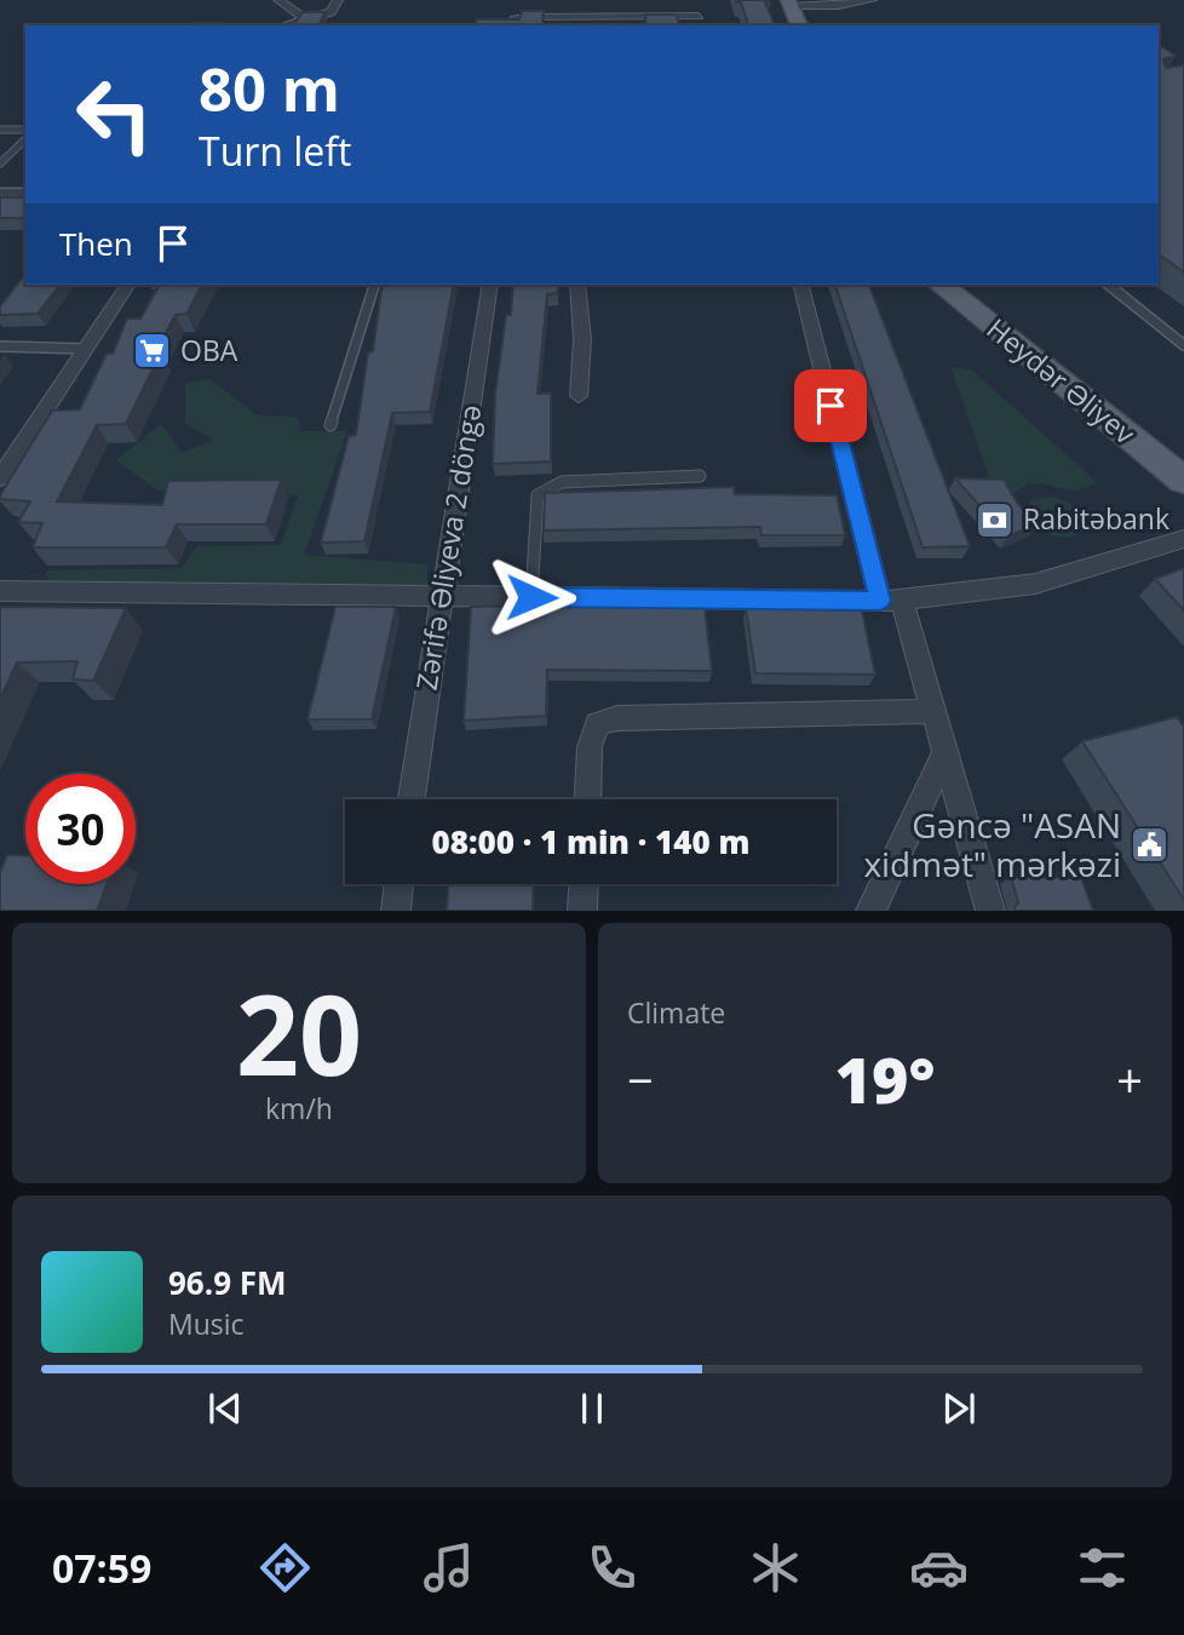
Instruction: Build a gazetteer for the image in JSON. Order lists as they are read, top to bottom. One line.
{"streets":{"main road":["Heydər Əliyev"],"street":["Zərifə Əliyeva 2 döngə"]},"places":{"supermarket":["OBA"],"bank":["Rabitəbank"],"public building":["Gəncə \"ASAN xidmət\" mərkəzi"]},"page":{"turn":["80 m","Turn left"],"then":"Then","limit":"30","trip":"08:00 · 1 min · 140 m","tile":[["20","km/h"],"Climate"],"heat":["−","19°","+"],"song":["96.9 FM","Music"],"tabs":"07:59"}}
